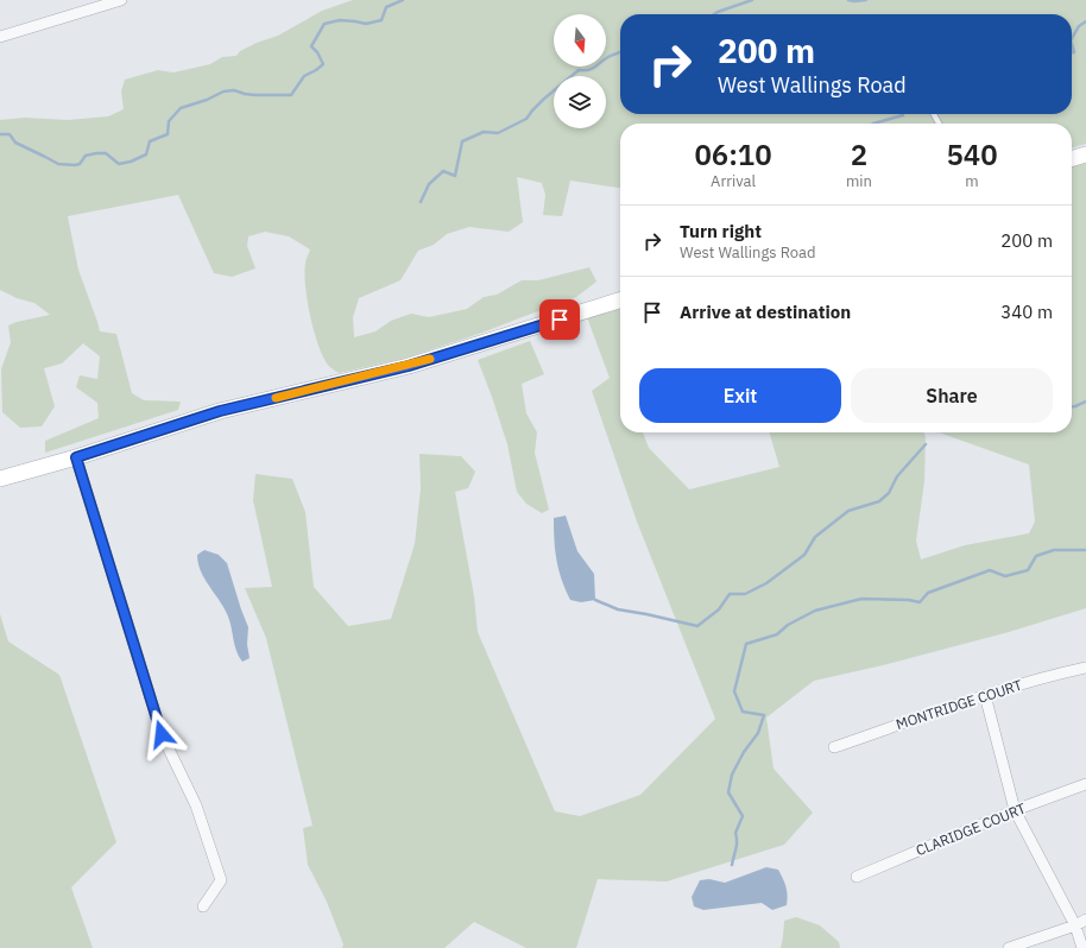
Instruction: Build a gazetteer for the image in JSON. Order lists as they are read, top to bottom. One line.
{"streets":{"street":["MONTRIDGE COURT","CLARIDGE COURT"]},"north":"bottom","page":{"turn":["200 m","West Wallings Road"],"eta":["06:10","Arrival","2","min","540","m"],"list":[{"name":"Turn right","note":"West Wallings Road","value":"200 m"},{"name":"Arrive at destination","value":"340 m"}],"buttons":["Exit","Share"]}}
